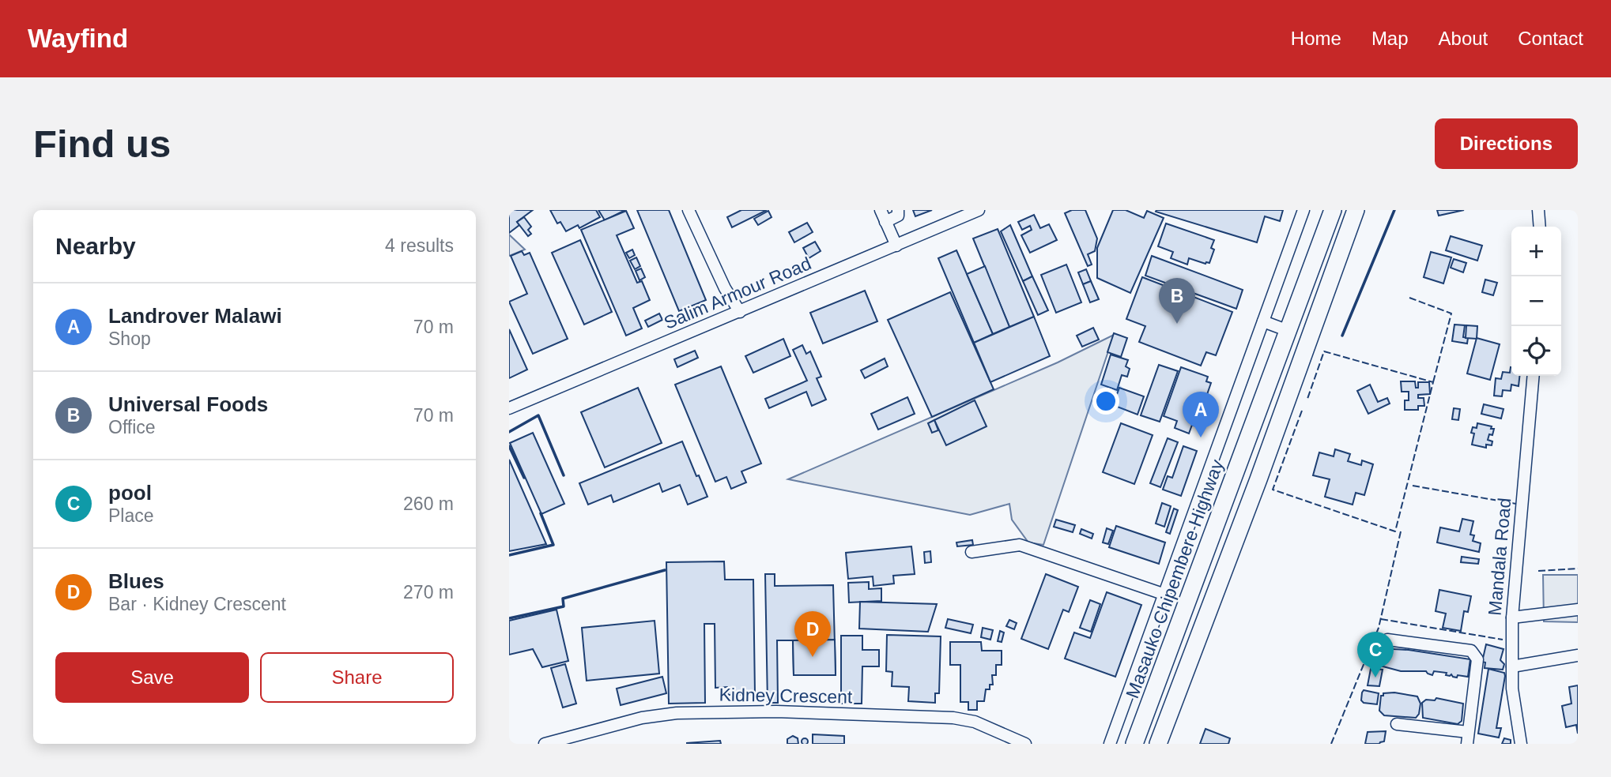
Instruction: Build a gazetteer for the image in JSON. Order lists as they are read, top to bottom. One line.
{"streets":{"highway":["Masauko Chipembere Highway"],"street":["Salim Armour Road","Mandala Road","Kidney Crescent"]},"page":{"header":"Wayfind","nav":["Home","Map","About","Contact"],"buttons":["Directions",["Save","Share"]],"title":"Find us","heading":["Nearby","4 results"],"map_buttons":["+","−"],"pins":["B","A","D","C"],"list":[{"mark":"A","name":"Landrover Malawi","note":"Shop","value":"70 m"},{"mark":"B","name":"Universal Foods","note":"Office","value":"70 m"},{"mark":"C","name":"pool","note":"Place","value":"260 m"},{"mark":"D","name":"Blues","note":"Bar · Kidney Crescent","value":"270 m"}]}}
